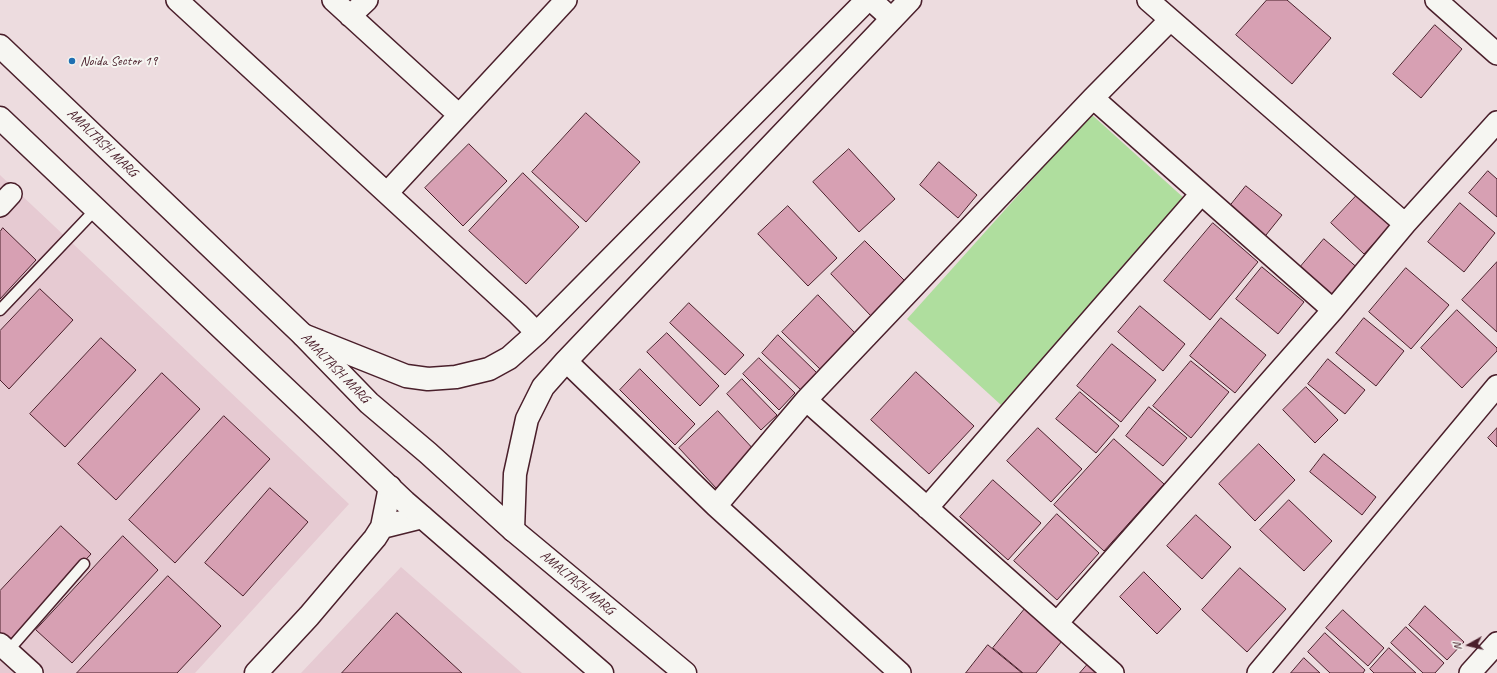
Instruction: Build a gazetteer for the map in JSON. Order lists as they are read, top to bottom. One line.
{"streets":{"main road":["AMALTASH MARG"]},"places":["Noida Sector 19"],"north":"left"}
